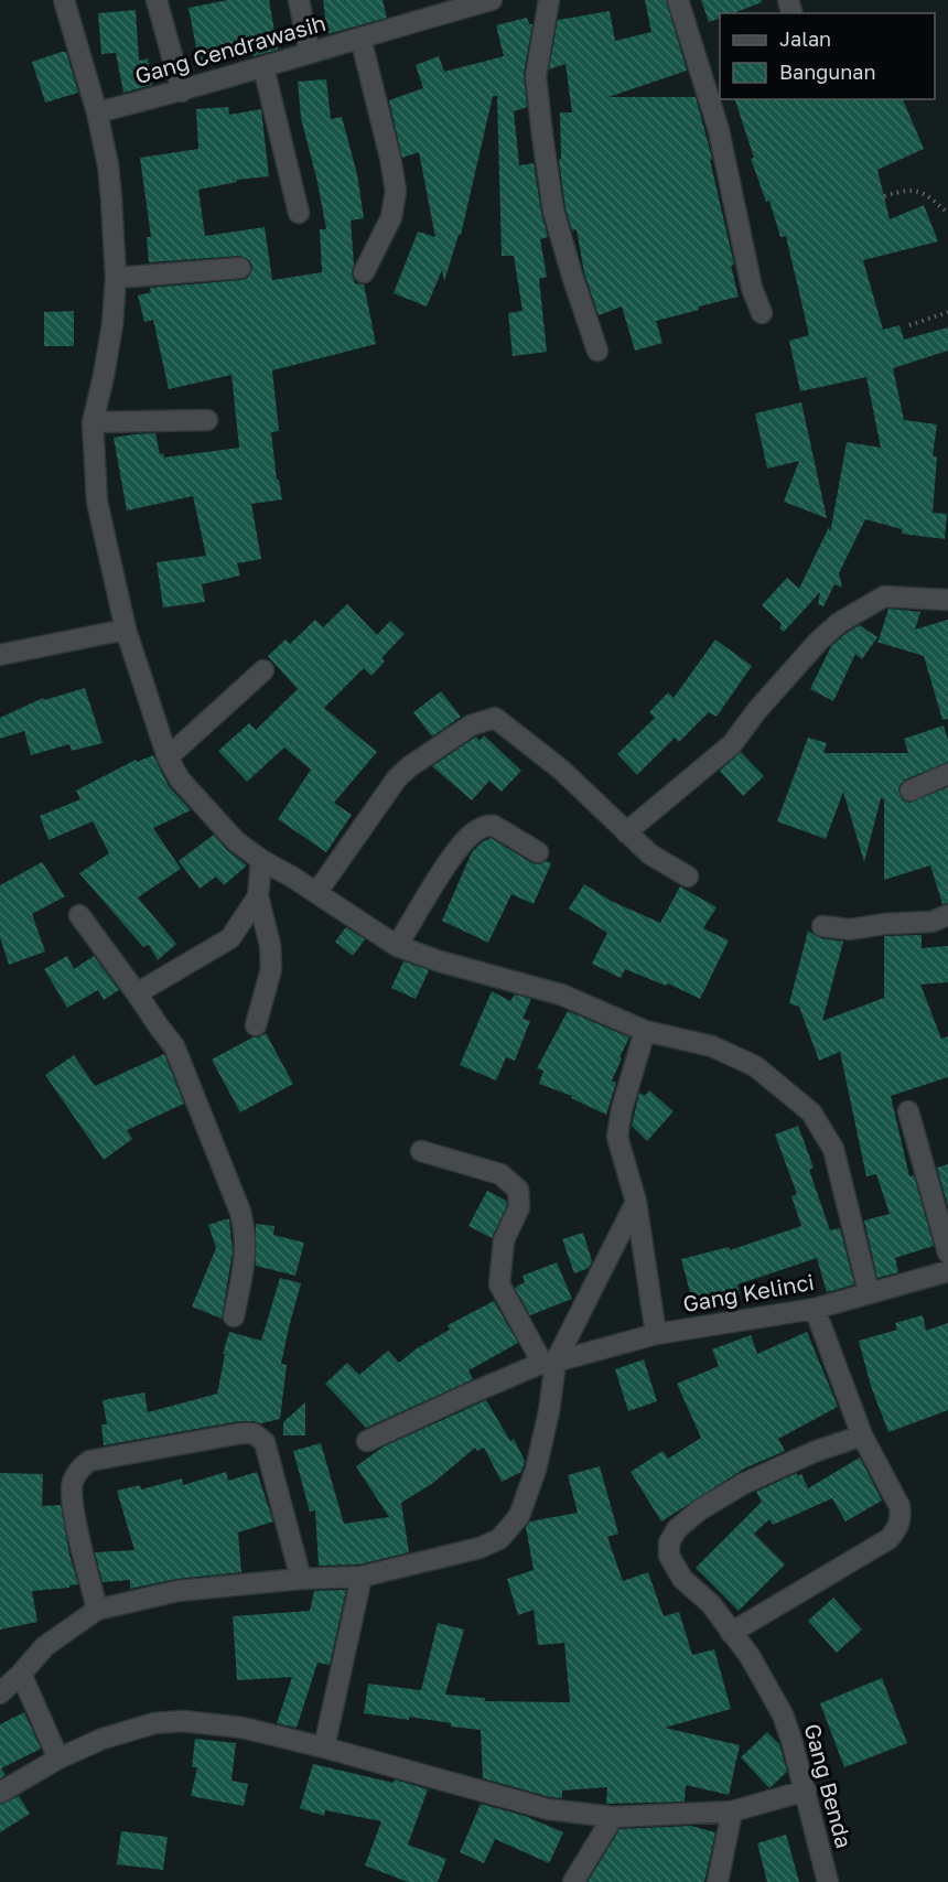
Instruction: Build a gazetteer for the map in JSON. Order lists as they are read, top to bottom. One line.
{"streets":{"street":["Gang Cendrawasih","Gang Kelinci","Gang Benda"]},"legend":["Jalan","Bangunan"]}
